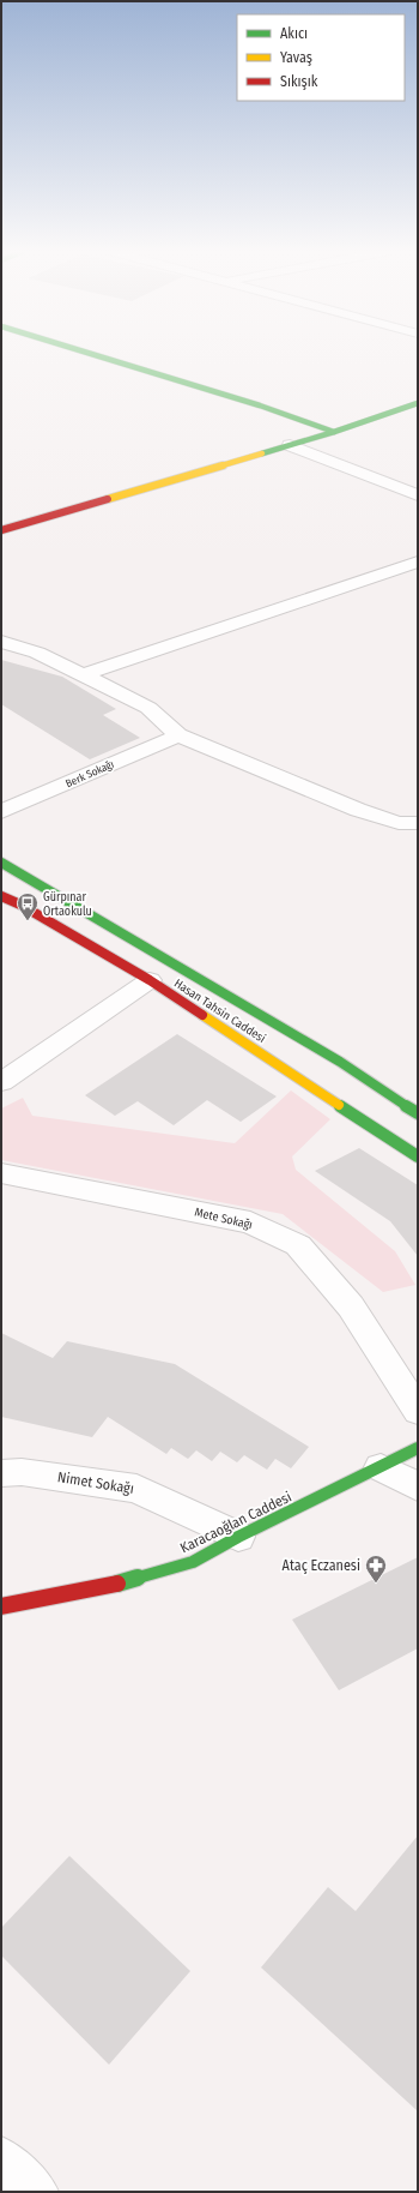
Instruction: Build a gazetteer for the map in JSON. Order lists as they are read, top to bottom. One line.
{"streets":{"main road":["Hasan Tahsin Caddesi","Karacaoğlan Caddesi"],"street":["Berk Sokağı","Mete Sokağı","Nimet Sokağı"]},"crossings":[["Nimet Sokağı","Karacaoğlan Caddesi"]],"places":{"bus stop":["Gürpınar Ortaokulu"],"pharmacy":["Ataç Eczanesi"]},"legend":["Akıcı","Yavaş","Sıkışık"]}
